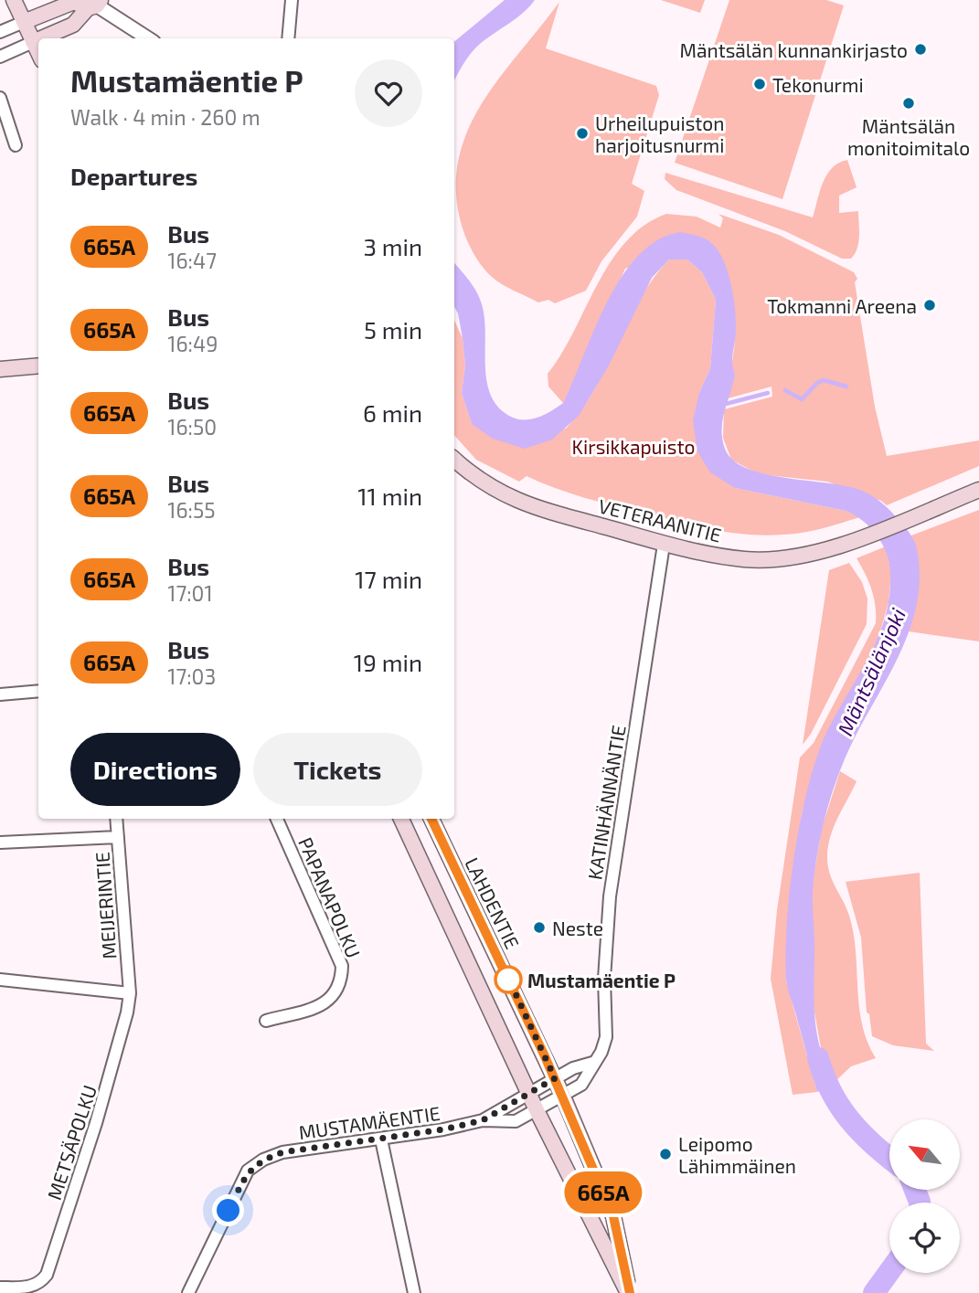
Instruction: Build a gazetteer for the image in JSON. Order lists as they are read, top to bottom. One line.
{"streets":{"main road":["VETERAANITIE","LAHDENTIE"],"street":["KATINHÄNNÄNTIE","PAPANAPOLKU","MEIJERINTIE","MUSTAMÄENTIE","METSÄPOLKU"]},"crossings":[["VETERAANITIE","KATINHÄNNÄNTIE"],["KATINHÄNNÄNTIE","LAHDENTIE"],["KATINHÄNNÄNTIE","MUSTAMÄENTIE"],["LAHDENTIE","MUSTAMÄENTIE"],["MEIJERINTIE","METSÄPOLKU"]],"water":["Mäntsälänjoki"],"parks":["Kirsikkapuisto"],"places":["Mäntsälän kunnankirjasto","Tekonurmi","Mäntsälän monitoimitalo","Urheilupuiston harjoitusnurmi","Tokmanni Areena","Neste","Mustamäentie P","Leipomo Lähimmäinen"],"lines":["bus line 665A"],"north":"top left","page":{"on_map":"665A","heading":[["Mustamäentie P","Walk · 4 min · 260 m"],"Departures"],"list":[{"mark":"665A","name":"Bus","note":"16:47","value":"3 min"},{"mark":"665A","name":"Bus","note":"16:49","value":"5 min"},{"mark":"665A","name":"Bus","note":"16:50","value":"6 min"},{"mark":"665A","name":"Bus","note":"16:55","value":"11 min"},{"mark":"665A","name":"Bus","note":"17:01","value":"17 min"},{"mark":"665A","name":"Bus","note":"17:03","value":"19 min"}],"buttons":["Directions","Tickets"]}}
